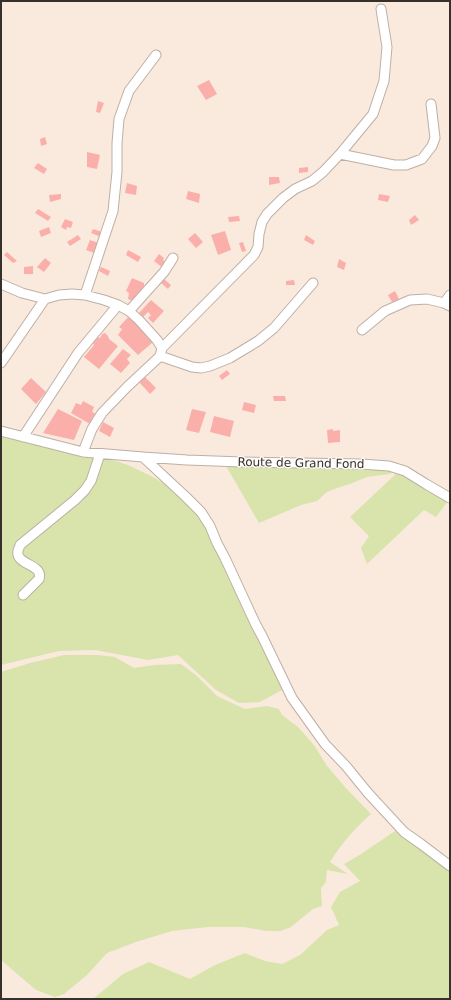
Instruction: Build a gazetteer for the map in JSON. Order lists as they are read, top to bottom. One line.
{"streets":{"street":["Route de Grand Fond"]}}
